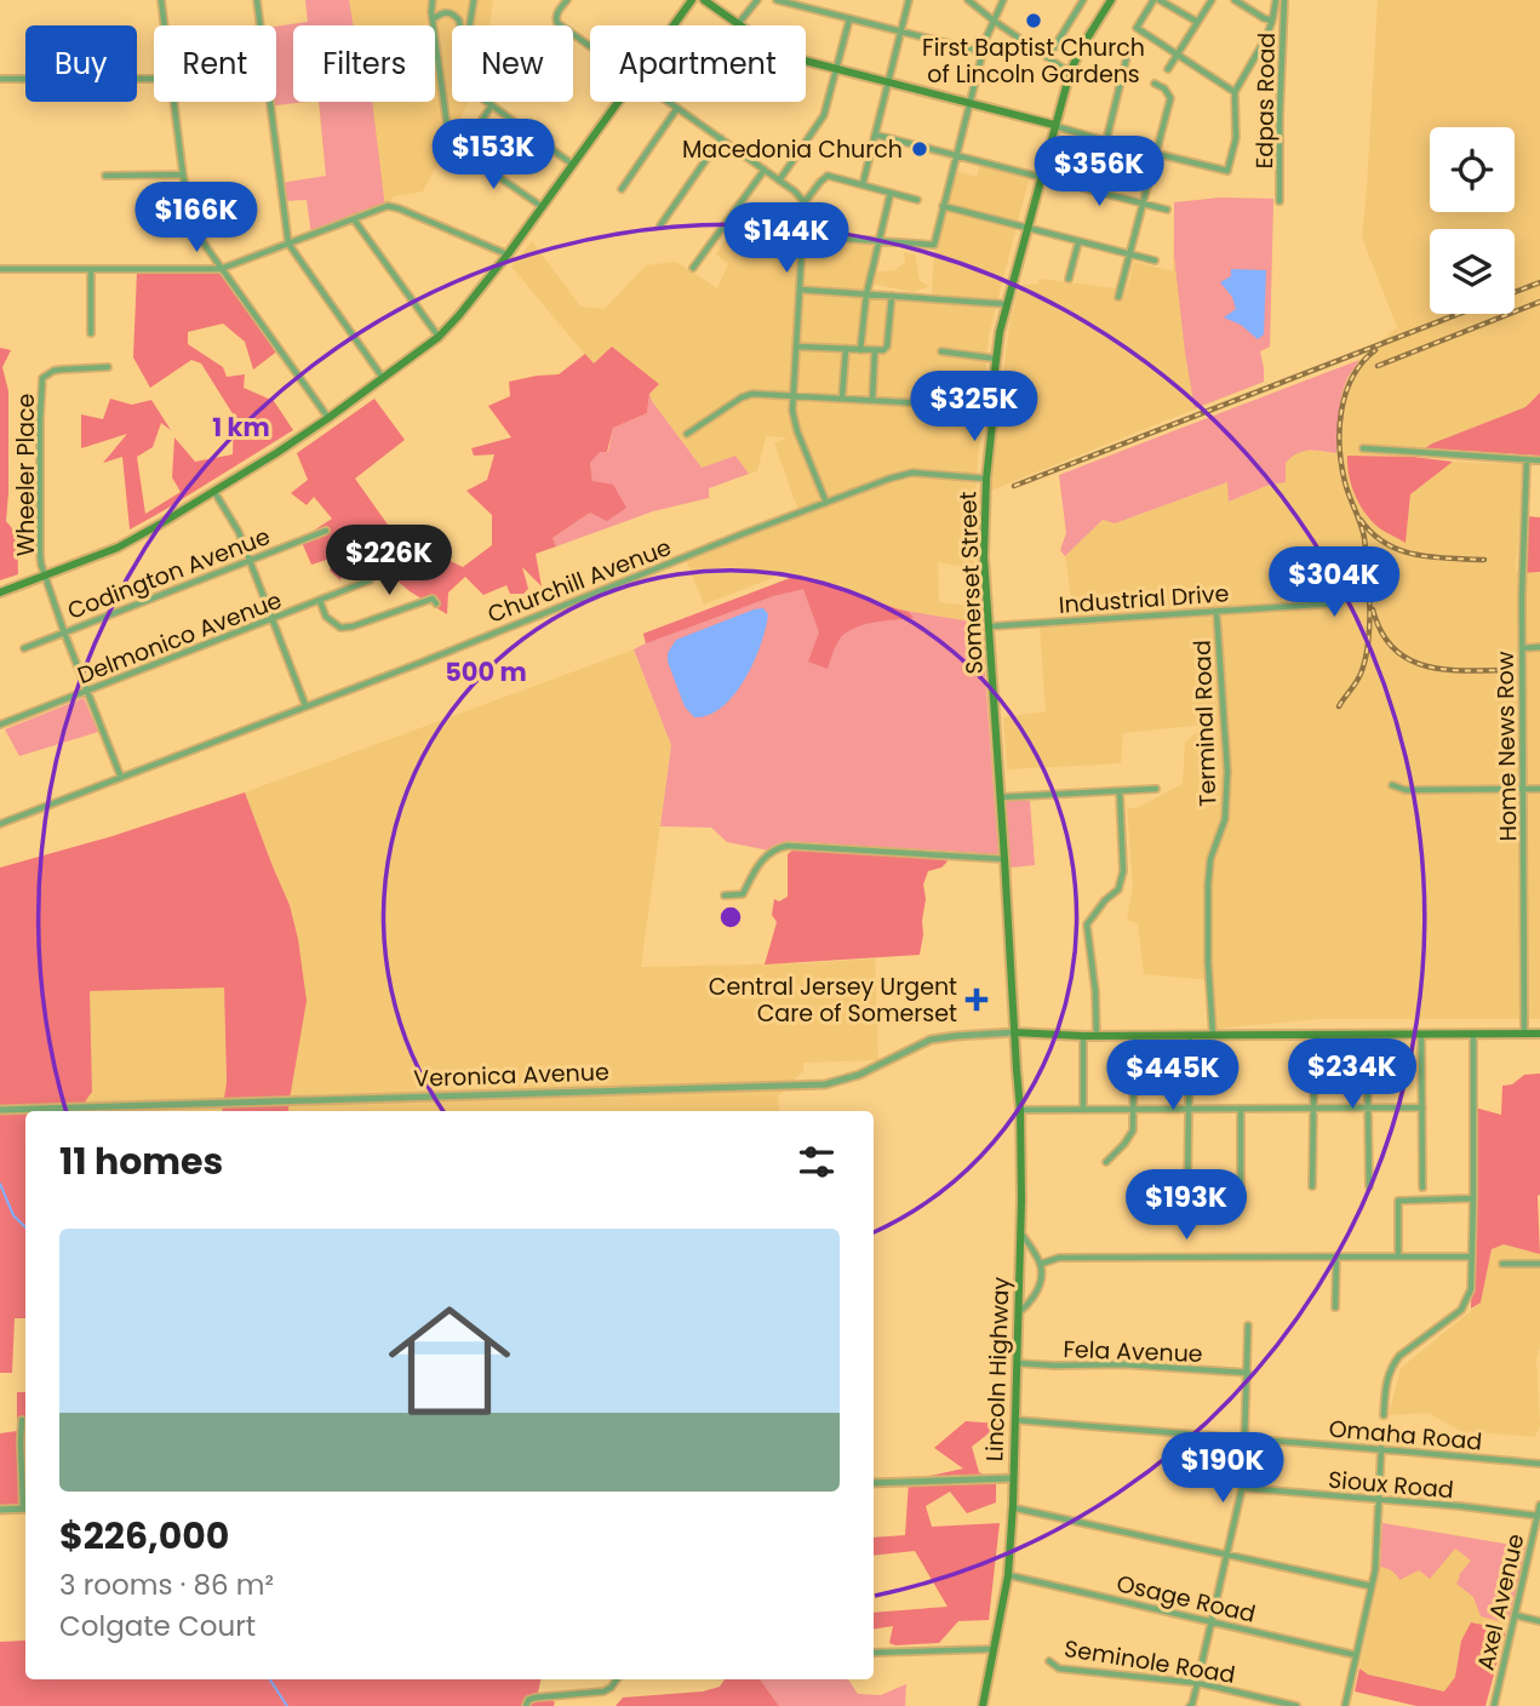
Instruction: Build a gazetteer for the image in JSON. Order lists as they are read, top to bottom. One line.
{"streets":{"main road":["Somerset Street","Lincoln Highway"],"street":["Edpas Road","Wheeler Place","Codington Avenue","Churchill Avenue","Industrial Drive","Delmonico Avenue","Terminal Road","Home News Row","Veronica Avenue","Fela Avenue","Omaha Road","Sioux Road","Osage Road","Axel Avenue","Seminole Road"]},"crossings":[["Wheeler Place","Codington Avenue"],["Wheeler Place","Churchill Avenue"],["Wheeler Place","Delmonico Avenue"],["Churchill Avenue","Somerset Street"],["Somerset Street","Industrial Drive"],["Somerset Street","Veronica Avenue"],["Somerset Street","Lincoln Highway"],["Industrial Drive","Terminal Road"],["Veronica Avenue","Lincoln Highway"],["Fela Avenue","Lincoln Highway"],["Lincoln Highway","Omaha Road"],["Lincoln Highway","Osage Road"],["Sioux Road","Axel Avenue"]],"places":{"other":["First Baptist Church of Lincoln Gardens","Macedonia Church"],"health":["Central Jersey Urgent Care of Somerset"]},"page":{"chip":["Buy","Rent","Filters","New","Apartment"],"price":["$153K","$356K","$166K","$144K","$325K","$226K","$304K","$234K","$445K","$193K","$190K"],"heading":"11 homes","list":[{"name":"$226,000","note":"3 rooms · 86 m² · Colgate Court"}]},"rings":["1 km","500 m"]}
